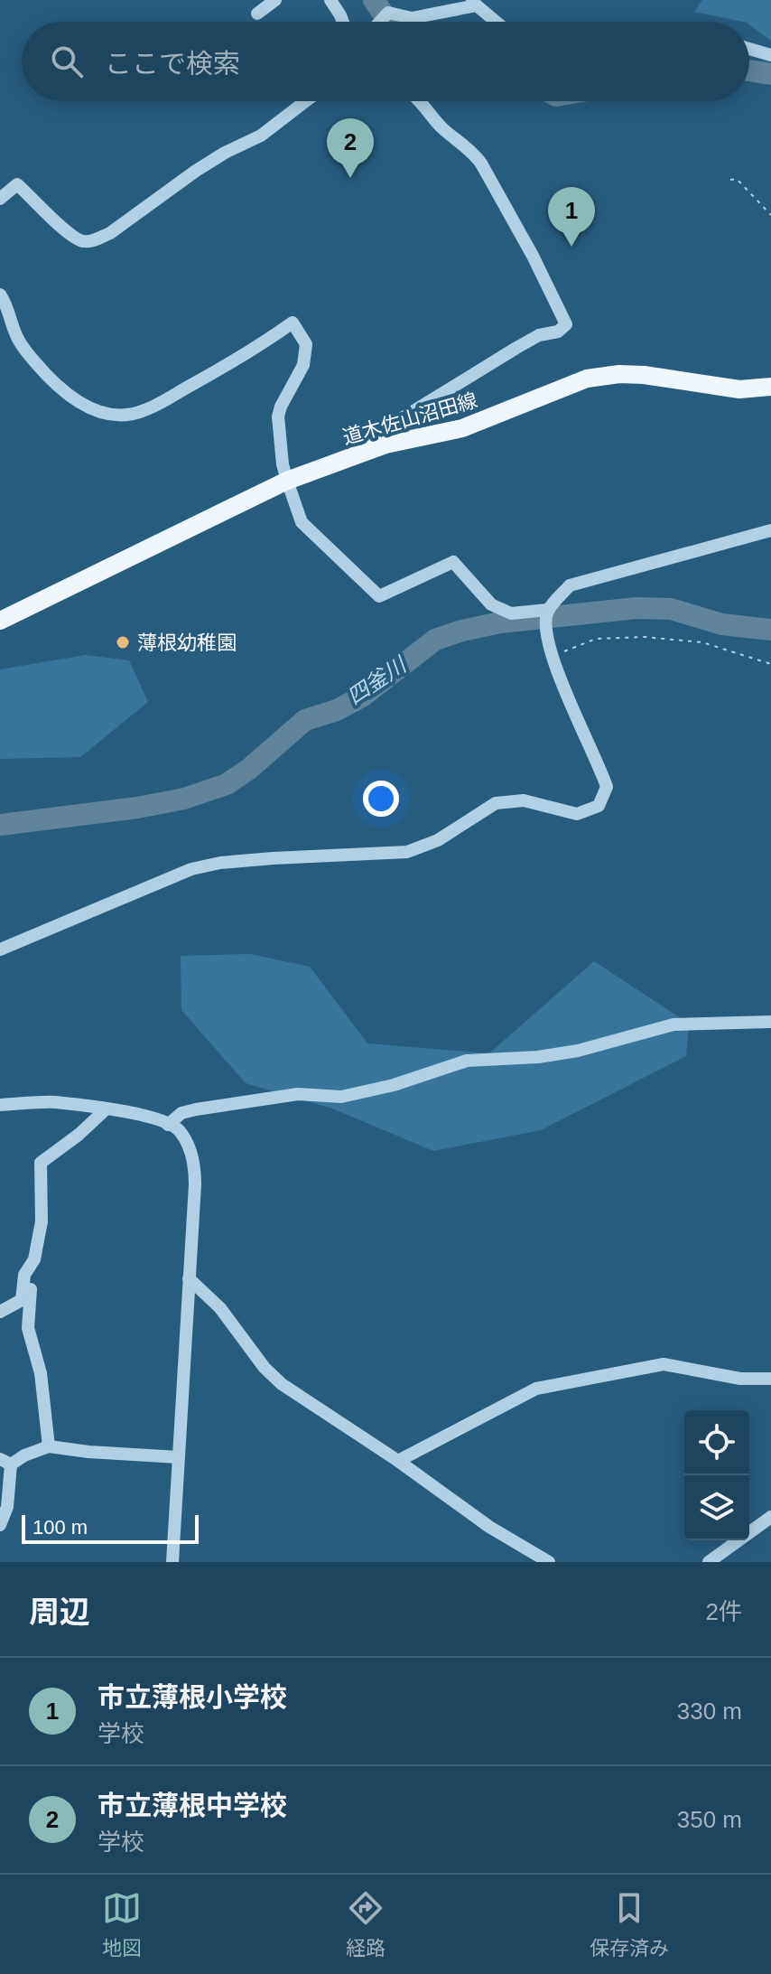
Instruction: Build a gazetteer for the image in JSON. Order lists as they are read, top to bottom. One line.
{"streets":{"main road":["道木佐山沼田線"]},"water":["四釜川"],"places":["薄根幼稚園"],"scale_bar":"100 m","page":{"search":"ここで検索","pins":["2","1"],"scale":"100 m","heading":["周辺","2件"],"list":[{"mark":"1","name":"市立薄根小学校","note":"学校","value":"330 m"},{"mark":"2","name":"市立薄根中学校","note":"学校","value":"350 m"}],"nav":["地図","経路","保存済み"]}}
